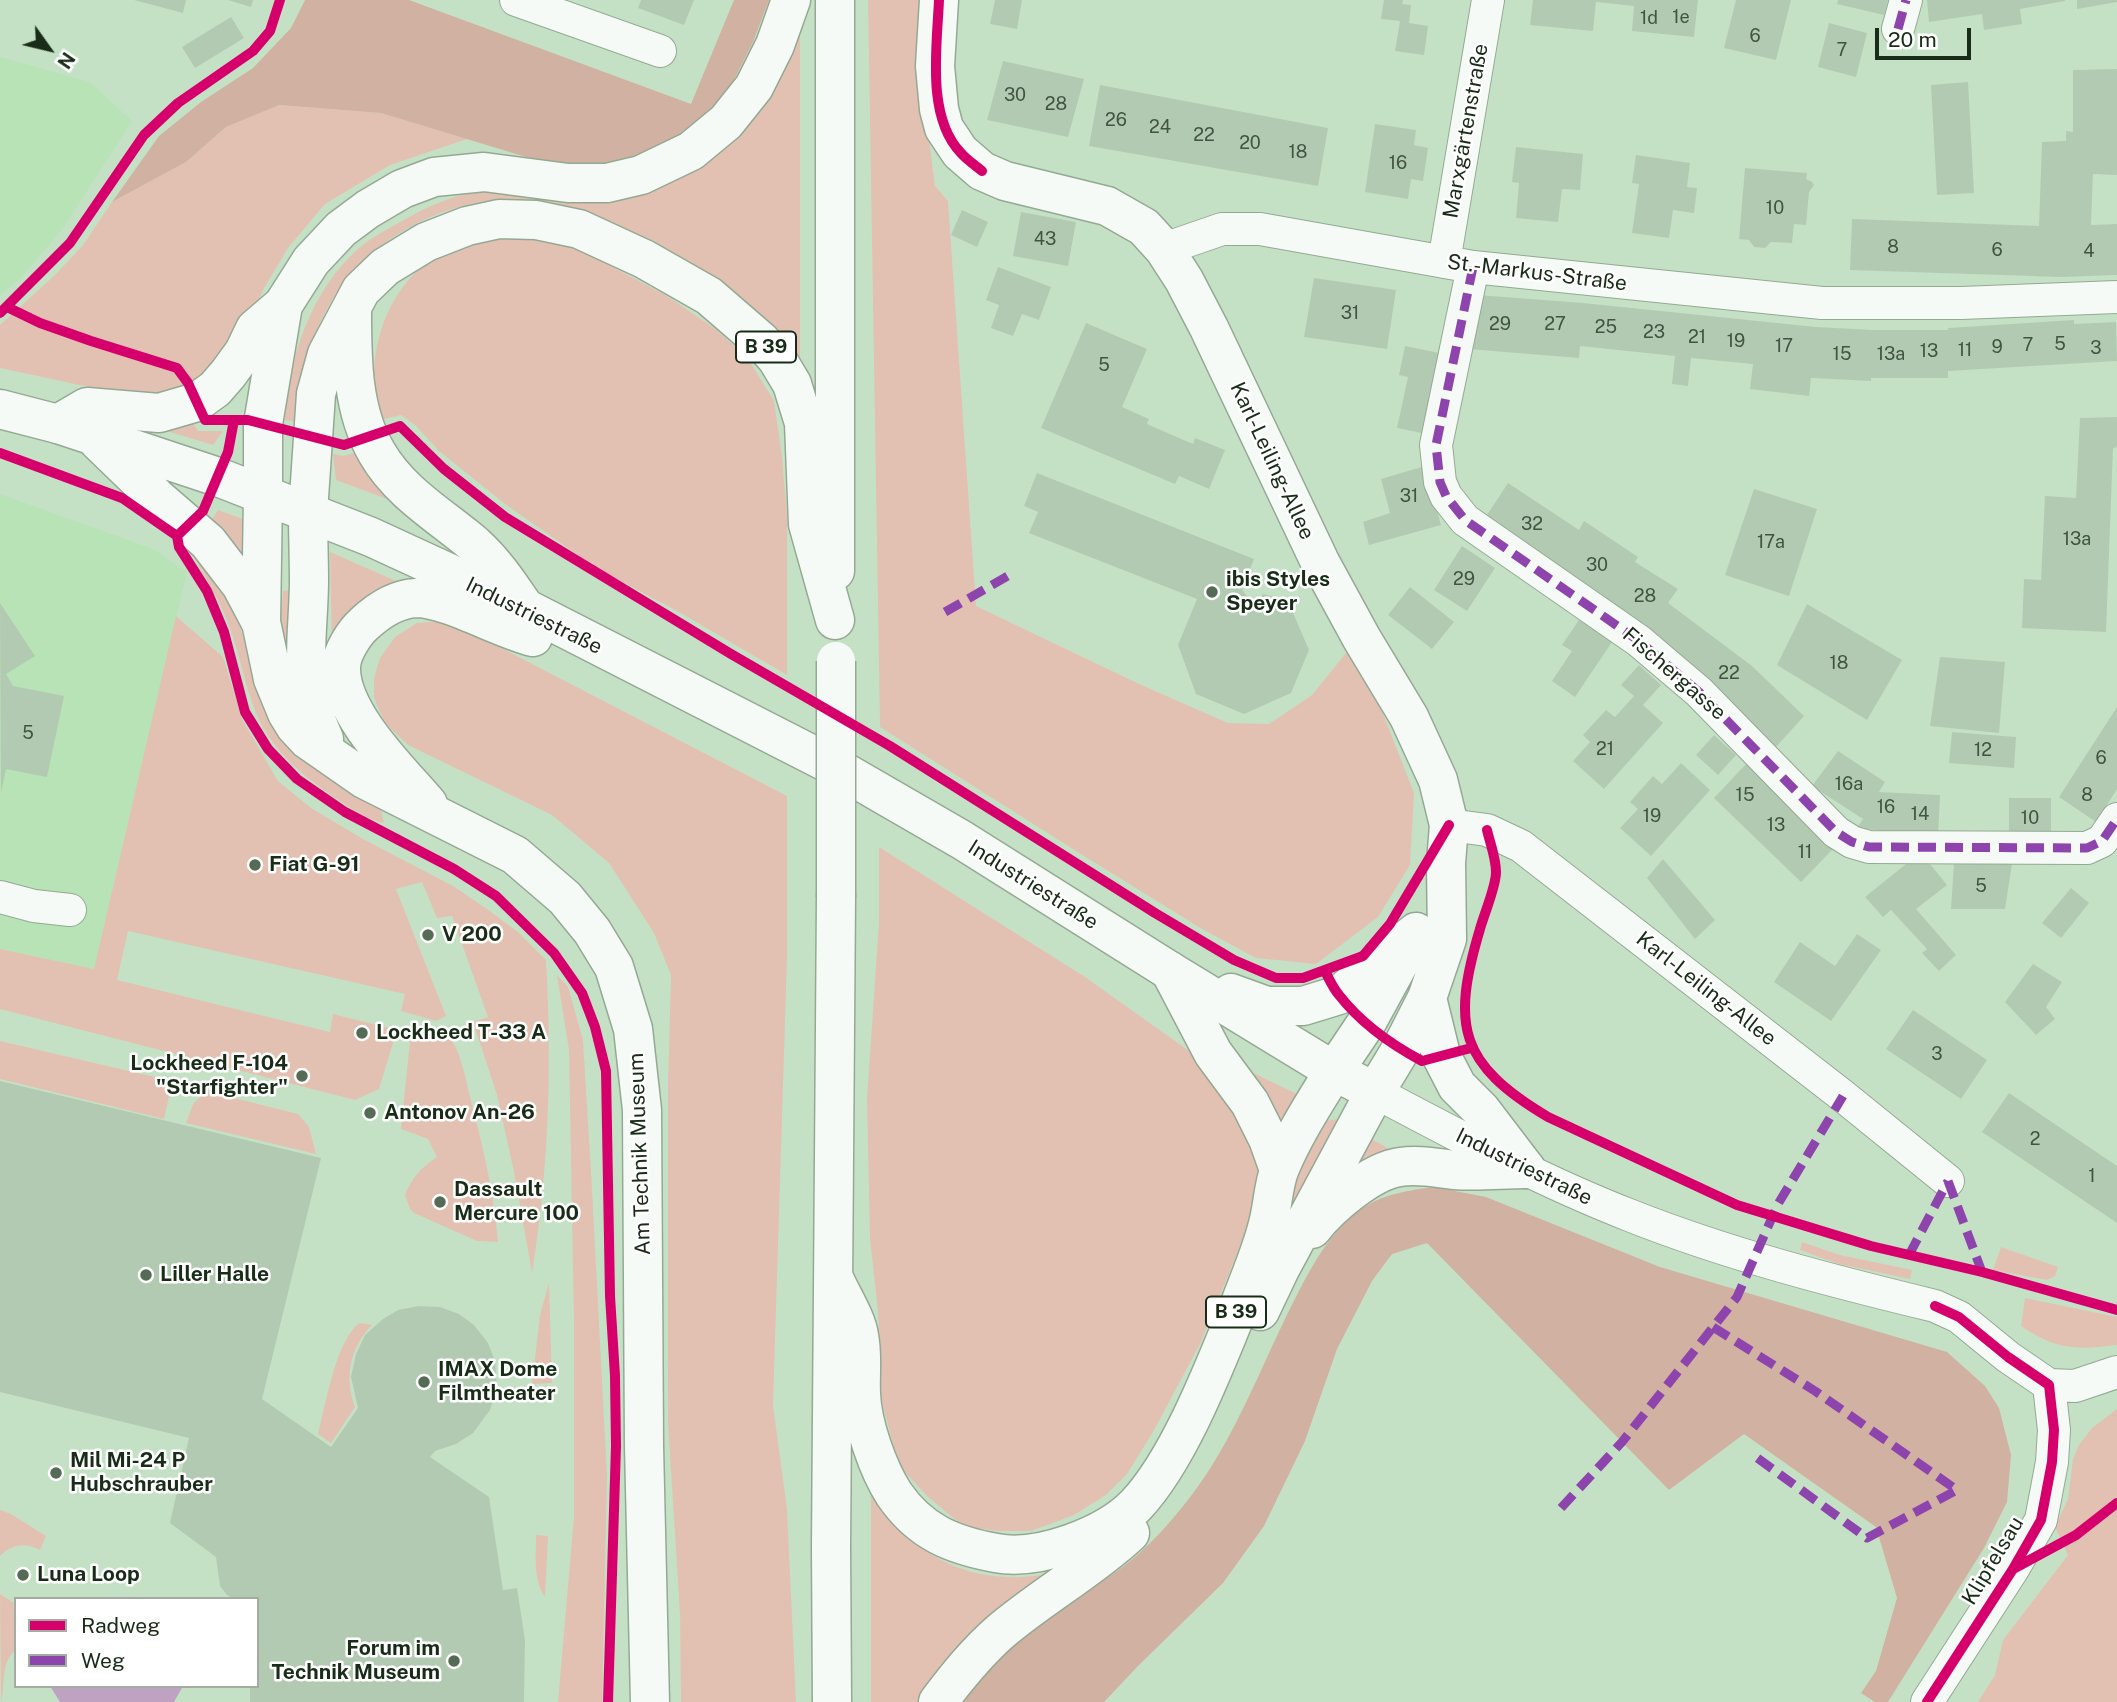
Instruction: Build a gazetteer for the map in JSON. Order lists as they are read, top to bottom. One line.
{"streets":{"main road":["B 39","Karl-Leiling-Allee","Industriestraße","Am Technik Museum"],"street":["Marxgärtenstraße","St.-Markus-Straße","Fischergasse","Klipfelsau"]},"crossings":[["Marxgärtenstraße","St.-Markus-Straße"],["Marxgärtenstraße","Fischergasse"],["St.-Markus-Straße","Karl-Leiling-Allee"],["St.-Markus-Straße","Fischergasse"],["B 39","Karl-Leiling-Allee"],["B 39","Industriestraße"],["Karl-Leiling-Allee","Industriestraße"],["Industriestraße","Am Technik Museum"],["Industriestraße","Klipfelsau"]],"places":["ibis Styles Speyer","Fiat G-91","V 200","Lockheed T-33 A","Lockheed F-104 \"Starfighter\"","Antonov An-26","Dassault Mercure 100","Liller Halle","IMAX Dome Filmtheater","Mil Mi-24 P Hubschrauber","Luna Loop","Forum im Technik Museum"],"house_numbers":["1e","1d","6","7","30","28","26","24","22","20","18","16","10","43","8","6","4","31","29","27","25","23","21","19","5","7","17","9","3","11","13","15","13a","5","31","32","13a","17a","30","29","28","18","22","5","21","12","6","16a","15","8","16","14","19","10","13","11","5","3","2","1"],"legend":["Radweg","Weg"],"scale_bar":"20 m","north":"bottom right"}
